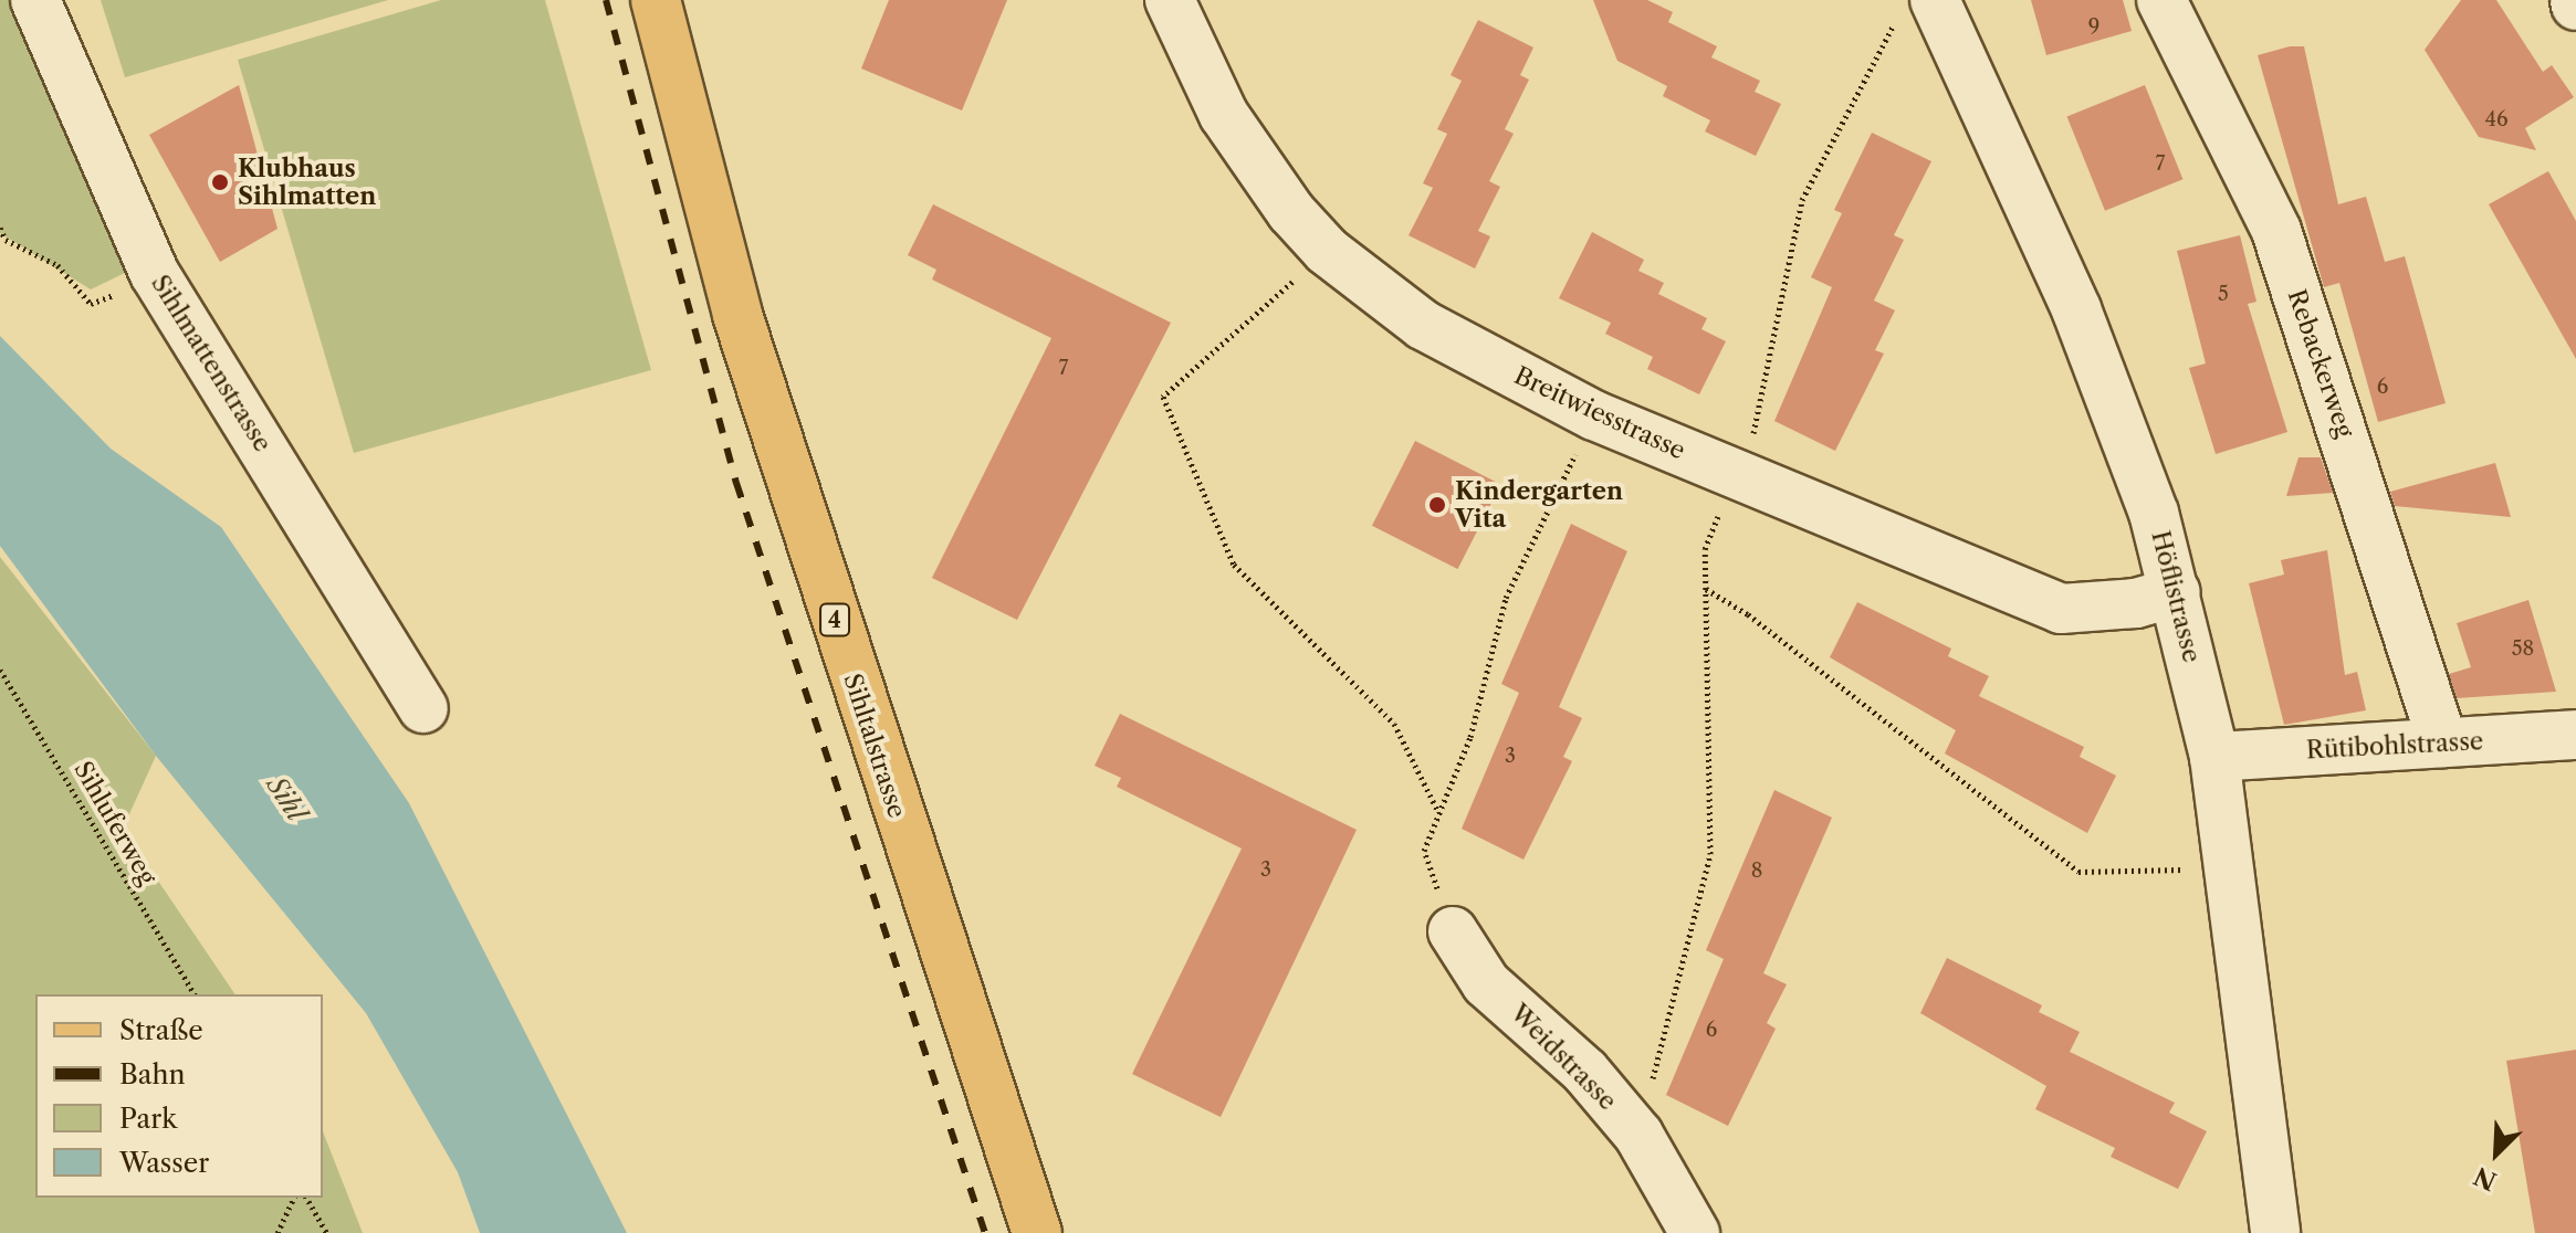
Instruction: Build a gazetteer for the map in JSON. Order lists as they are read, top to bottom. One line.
{"streets":{"main road":["4","Sihltalstrasse"],"street":["Sihlmattenstrasse","Rebackerweg","Breitwiesstrasse","Höflistrasse","Rütibohlstrasse","Weidstrasse"],"path":["Sihluferweg"]},"crossings":[["Rebackerweg","Rütibohlstrasse"],["Breitwiesstrasse","Höflistrasse"],["Höflistrasse","Rütibohlstrasse"]],"water":["Sihl"],"places":["Klubhaus Sihlmatten","Kindergarten Vita"],"house_numbers":["9","46","7","5","7","6","58","3","3","8","6"],"legend":["Straße","Bahn","Park","Wasser"],"north":"bottom left"}
